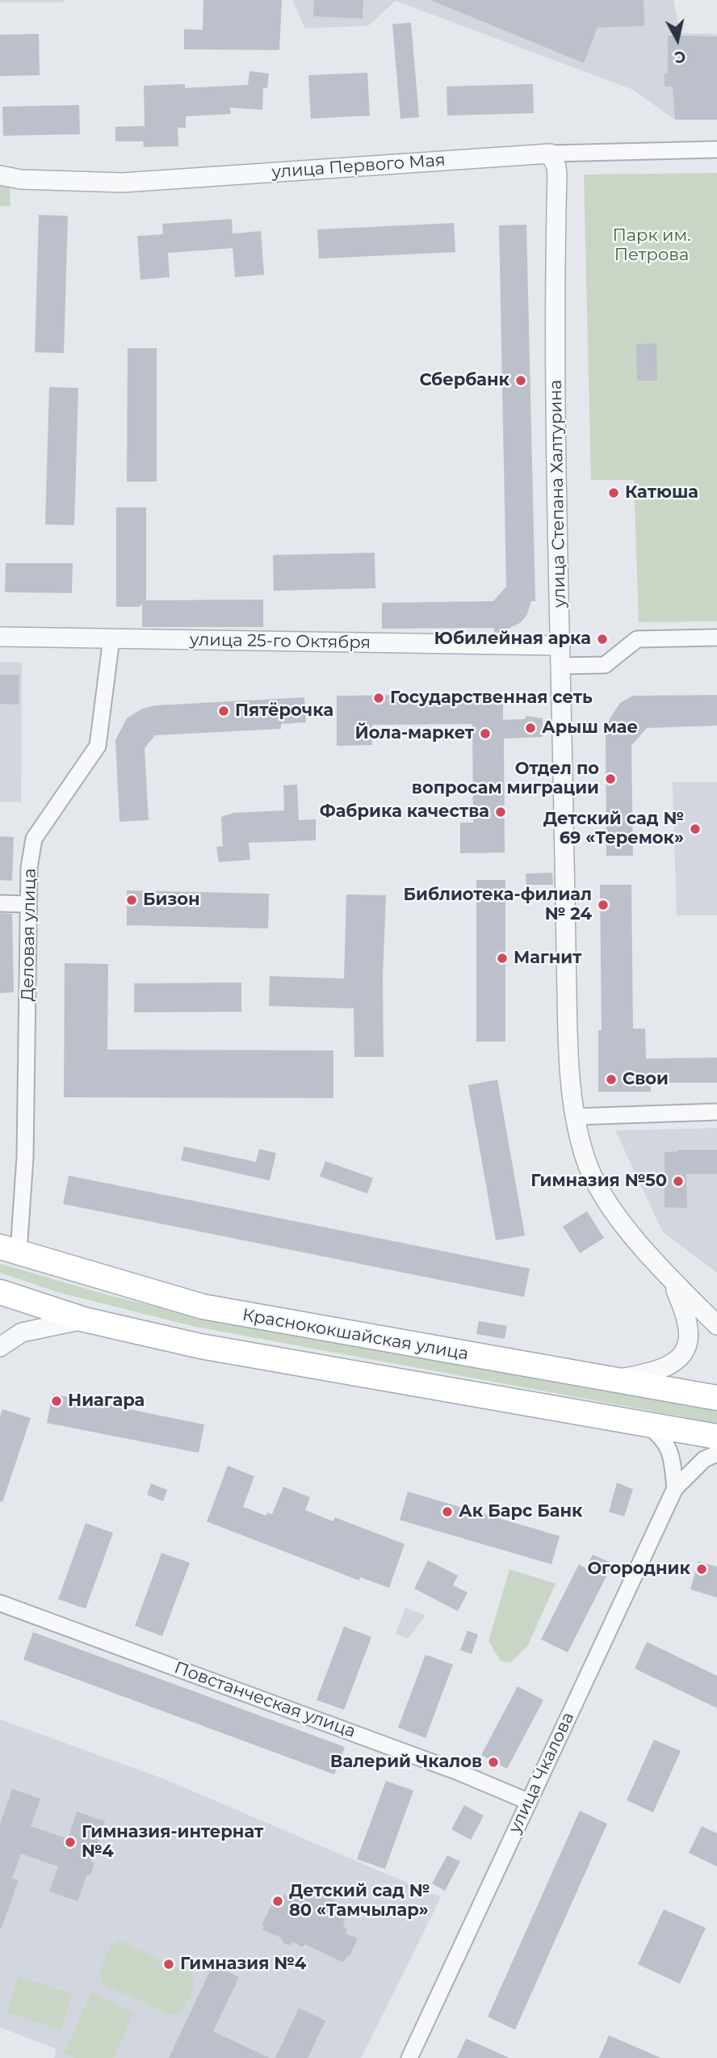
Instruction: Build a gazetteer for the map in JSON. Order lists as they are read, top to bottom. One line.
{"streets":{"main road":["Краснококшайская улица"],"street":["улица Первого Мая","улица Степана Халтурина","улица 25-го Октября","Деловая улица","Повстанческая улица","улица Чкалова"]},"crossings":[["улица Первого Мая","улица Степана Халтурина"],["улица Степана Халтурина","улица 25-го Октября"],["улица Степана Халтурина","Краснококшайская улица"],["улица 25-го Октября","Деловая улица"],["Деловая улица","Краснококшайская улица"],["Повстанческая улица","улица Чкалова"]],"parks":["Парк им. Петрова"],"places":["Сбербанк","Катюша","Юбилейная арка","Государственная сеть","Пятёрочка","Арыш мае","Йола-маркет","Отдел по вопросам миграции","Фабрика качества","Детский сад № 69 «Теремок»","Бизон","Библиотека-филиал № 24","Магнит","Свои","Гимназия №50","Ниагара","Ак Барс Банк","Огородник","Валерий Чкалов","Гимназия-интернат №4","Детский сад № 80 «Тамчылар»","Гимназия №4"],"north":"bottom"}
